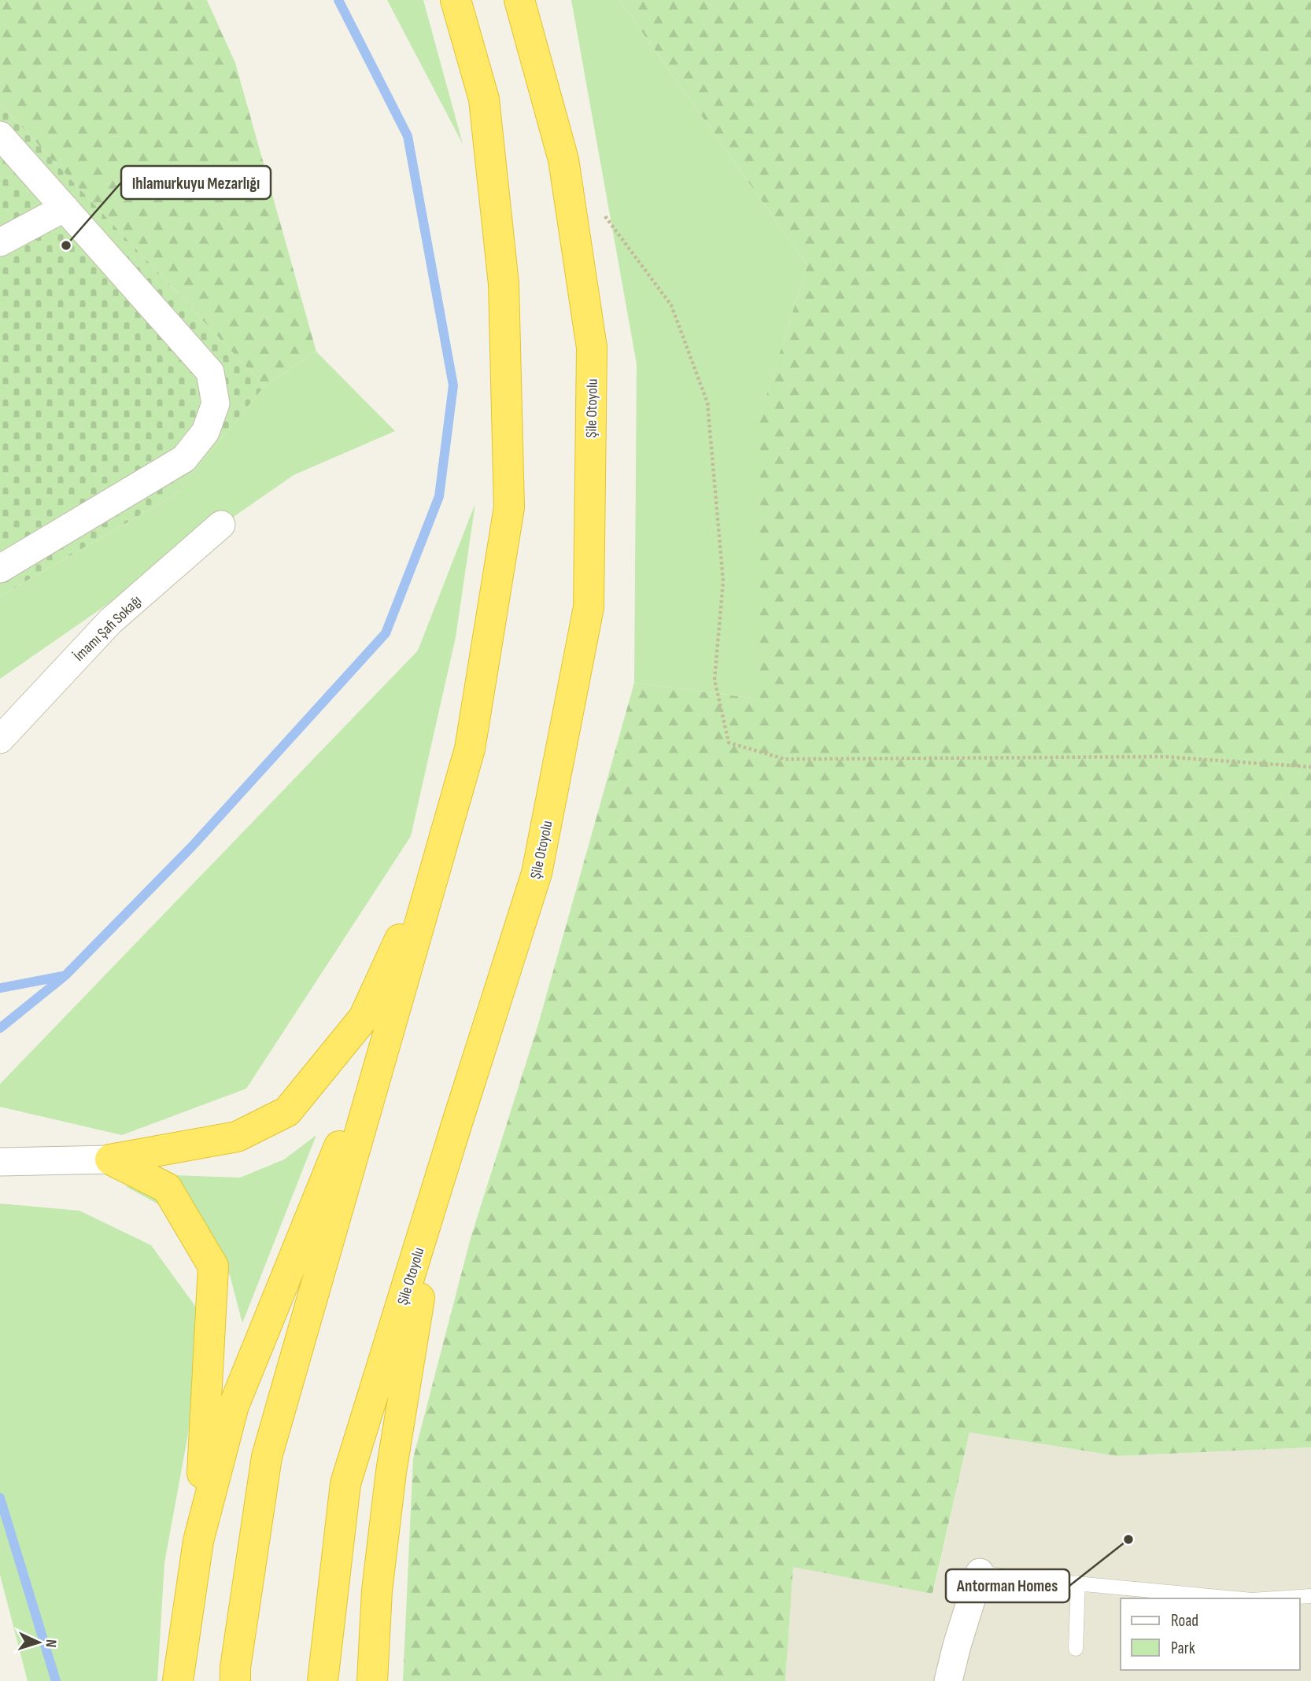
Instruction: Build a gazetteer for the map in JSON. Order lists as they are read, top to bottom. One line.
{"streets":{"highway":["Şile Otoyolu"],"street":["İmamı Şafi Sokağı"]},"places":["Ihlamurkuyu Mezarlığı","Antorman Homes"],"legend":["Road","Park"],"north":"right"}
